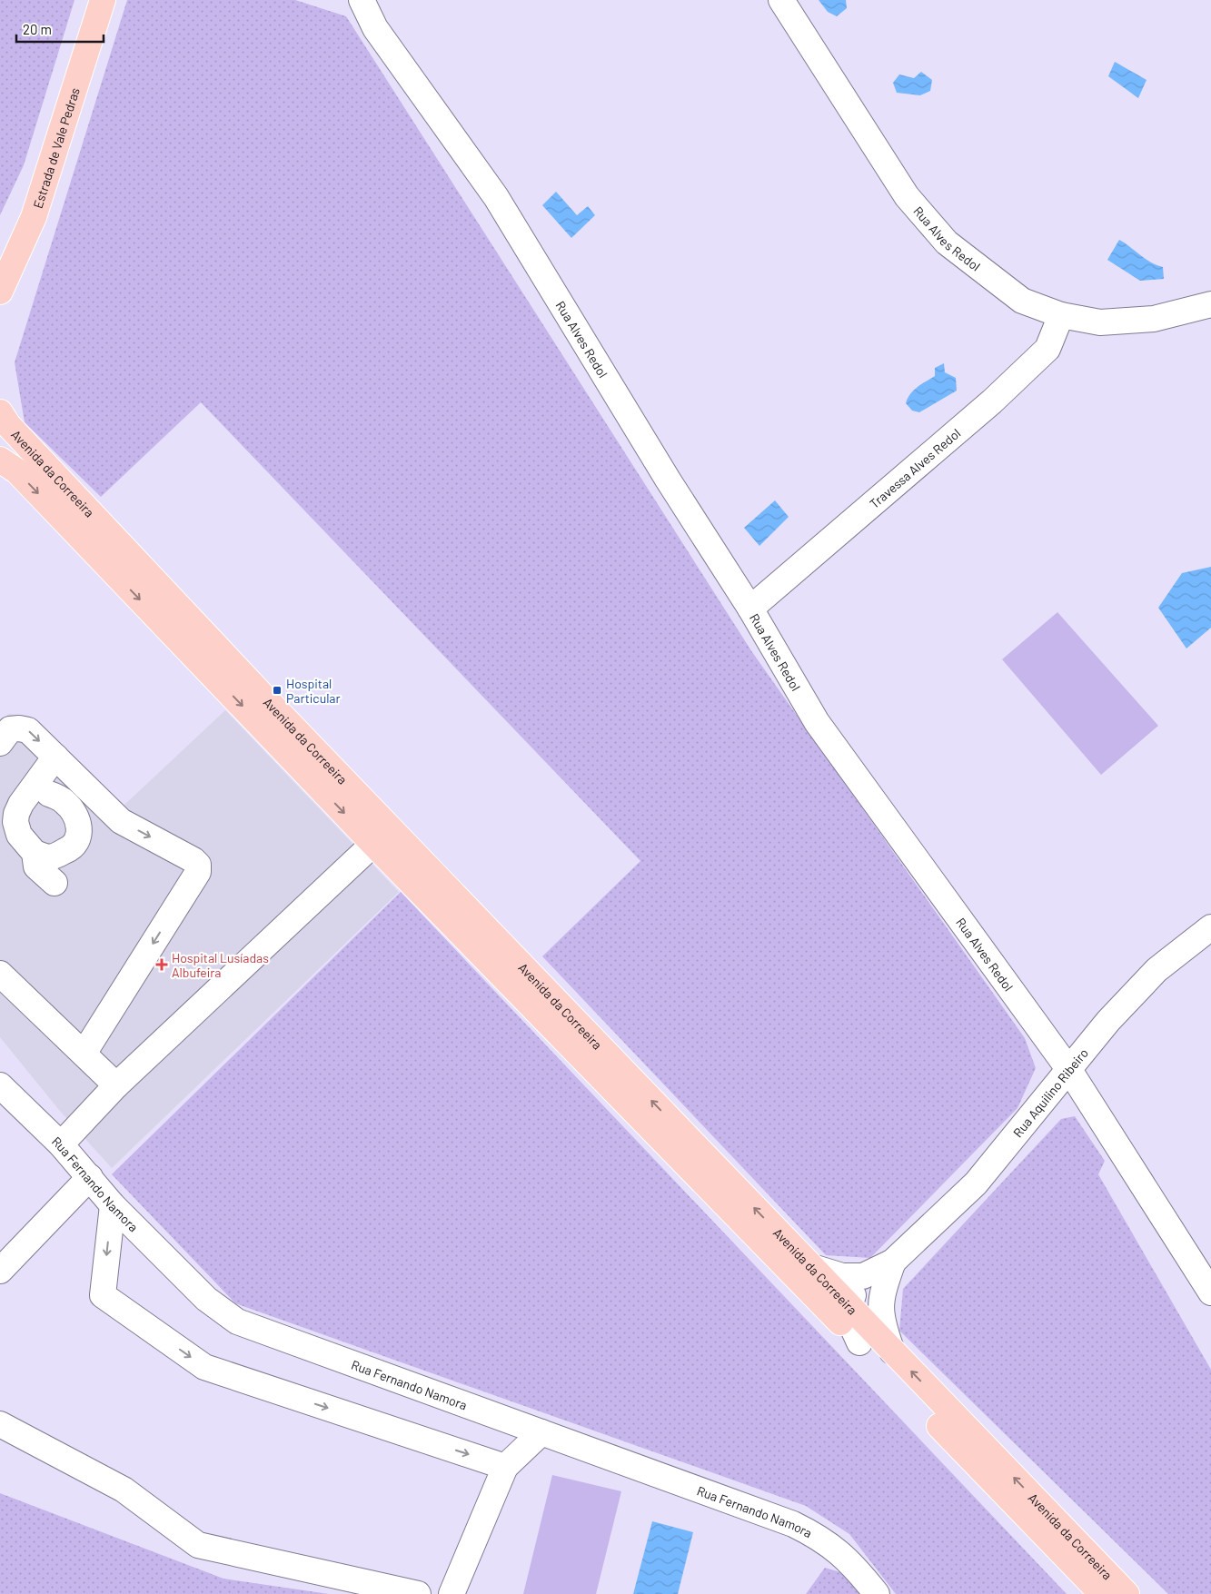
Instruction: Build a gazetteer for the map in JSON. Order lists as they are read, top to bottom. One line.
{"streets":{"main road":["Estrada de Vale Pedras","Avenida da Correeira"],"street":["Rua Alves Redol","Travessa Alves Redol","Rua Aquilino Ribeiro","Rua Fernando Namora"]},"crossings":[["Rua Alves Redol","Travessa Alves Redol"],["Rua Alves Redol","Rua Aquilino Ribeiro"]],"places":{"transit":["Hospital Particular"],"health":["Hospital Lusíadas Albufeira"]},"scale_bar":"20 m"}
